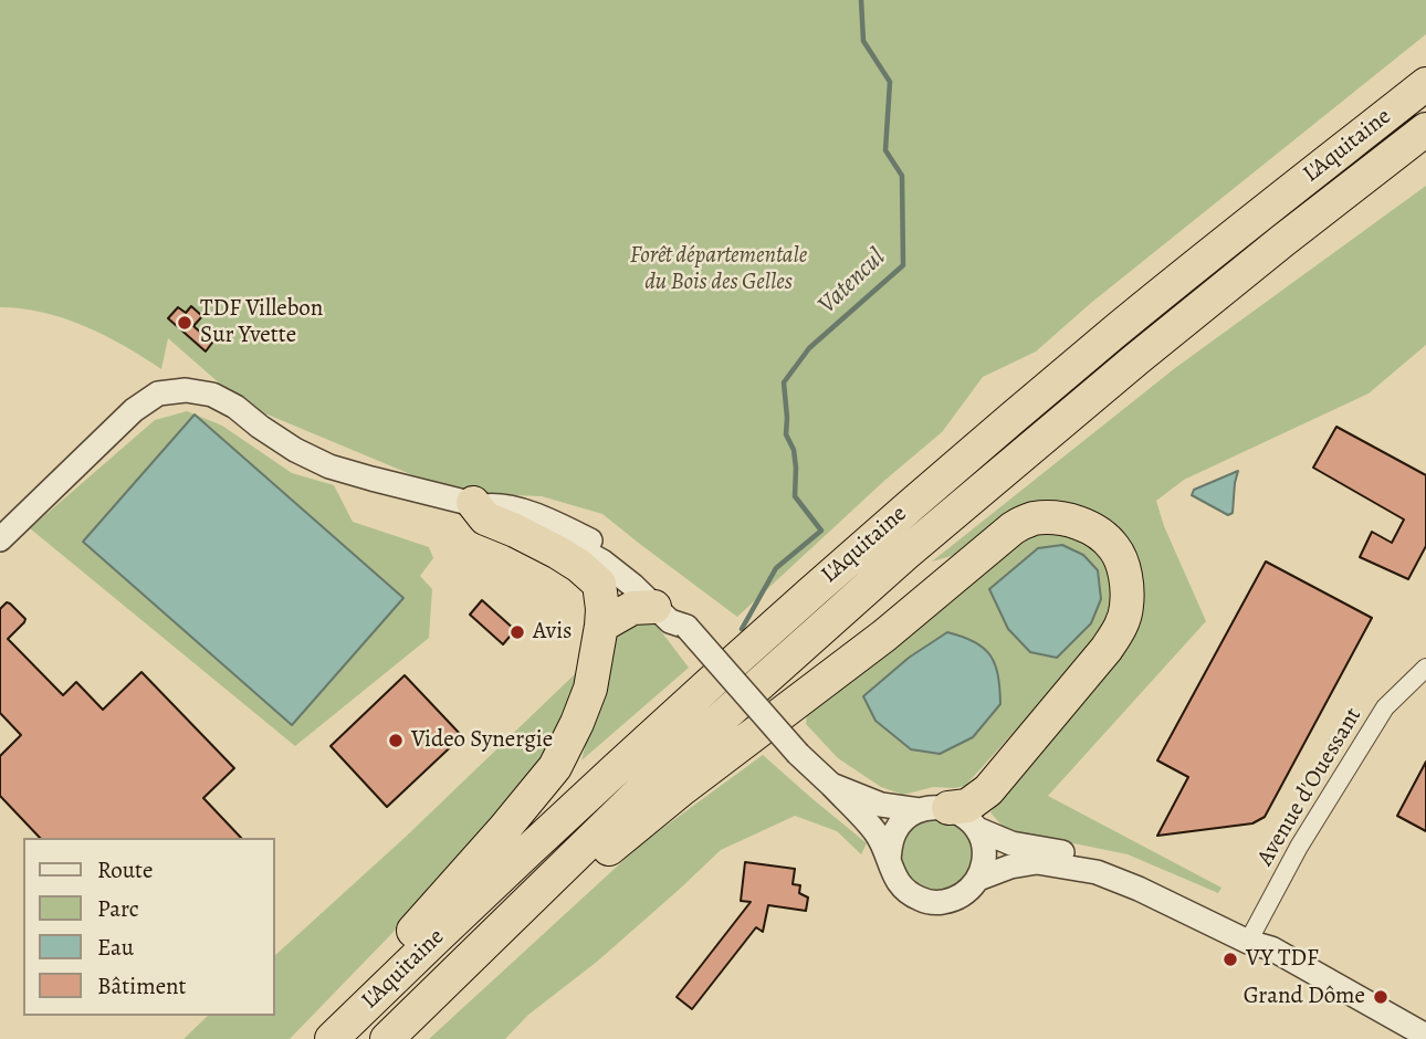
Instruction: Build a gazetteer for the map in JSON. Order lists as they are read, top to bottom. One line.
{"streets":{"highway":["L'Aquitaine"],"street":["Avenue d'Ouessant"]},"water":["Vatencul"],"parks":["Forêt départementale du Bois des Gelles"],"places":["TDF Villebon Sur Yvette","Avis","Video Synergie","VY TDF","Grand Dôme"],"legend":["Route","Parc","Eau","Bâtiment"]}
